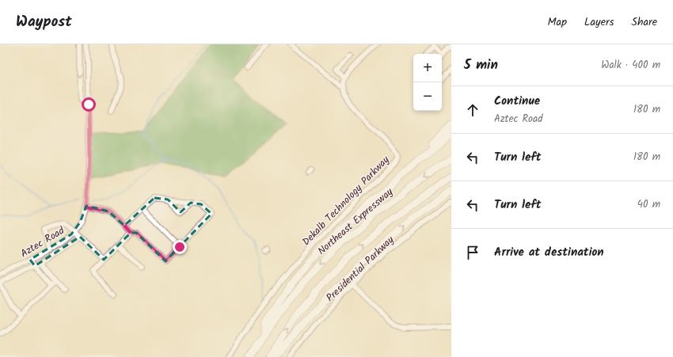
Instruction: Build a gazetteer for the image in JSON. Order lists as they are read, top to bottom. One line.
{"streets":{"highway":["Northeast Expressway"],"street":["Dekalb Technology Parkway","Aztec Road","Presidential Parkway"]},"page":{"header":"Waypost","nav":["Map","Layers","Share"],"heading":["5 min","Walk · 400 m"],"map_buttons":["+","−"],"list":[["Continue","Aztec Road","180 m"],["Turn left","180 m"],["Turn left","40 m"],"Arrive at destination"]}}
